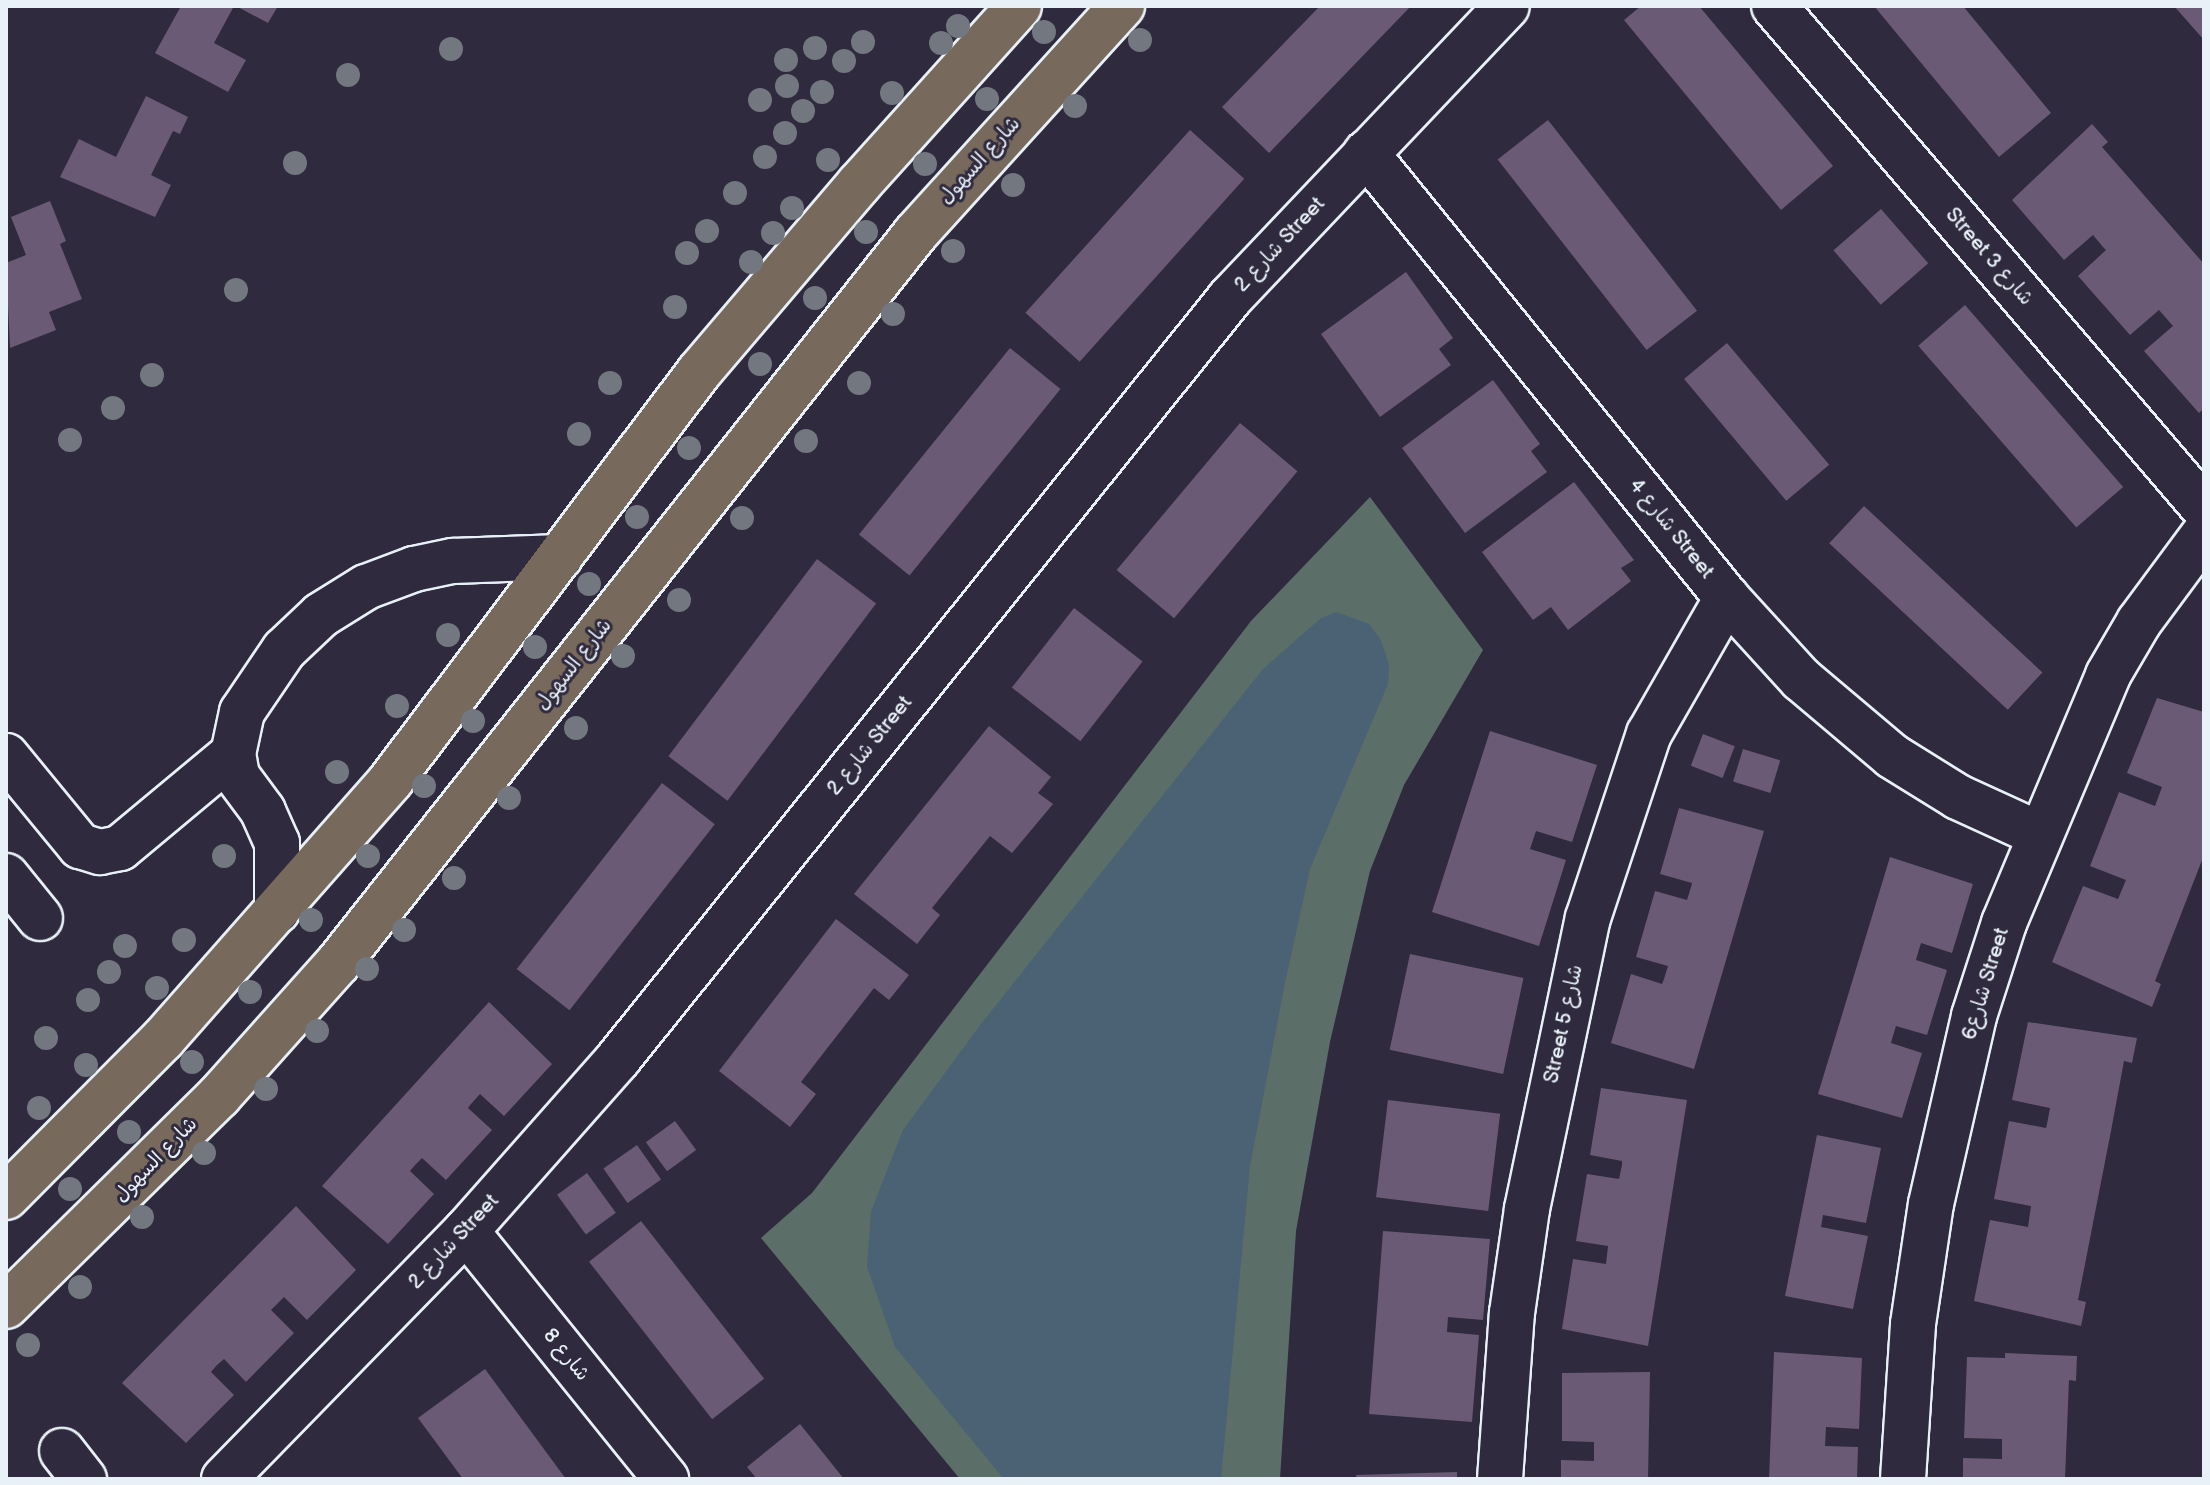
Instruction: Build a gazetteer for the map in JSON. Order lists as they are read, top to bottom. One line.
{"streets":{"main road":["شارع السهول"],"street":["شارع 2 Street","Street شارع 3","شارع 4 Street","شارع6 Street","Street شارع 5","شارع 8"]},"crossings":[["شارع 2 Street","شارع 4 Street"],["شارع 2 Street","شارع 8"],["شارع 4 Street","شارع6 Street"],["شارع 4 Street","Street شارع 5"]]}
